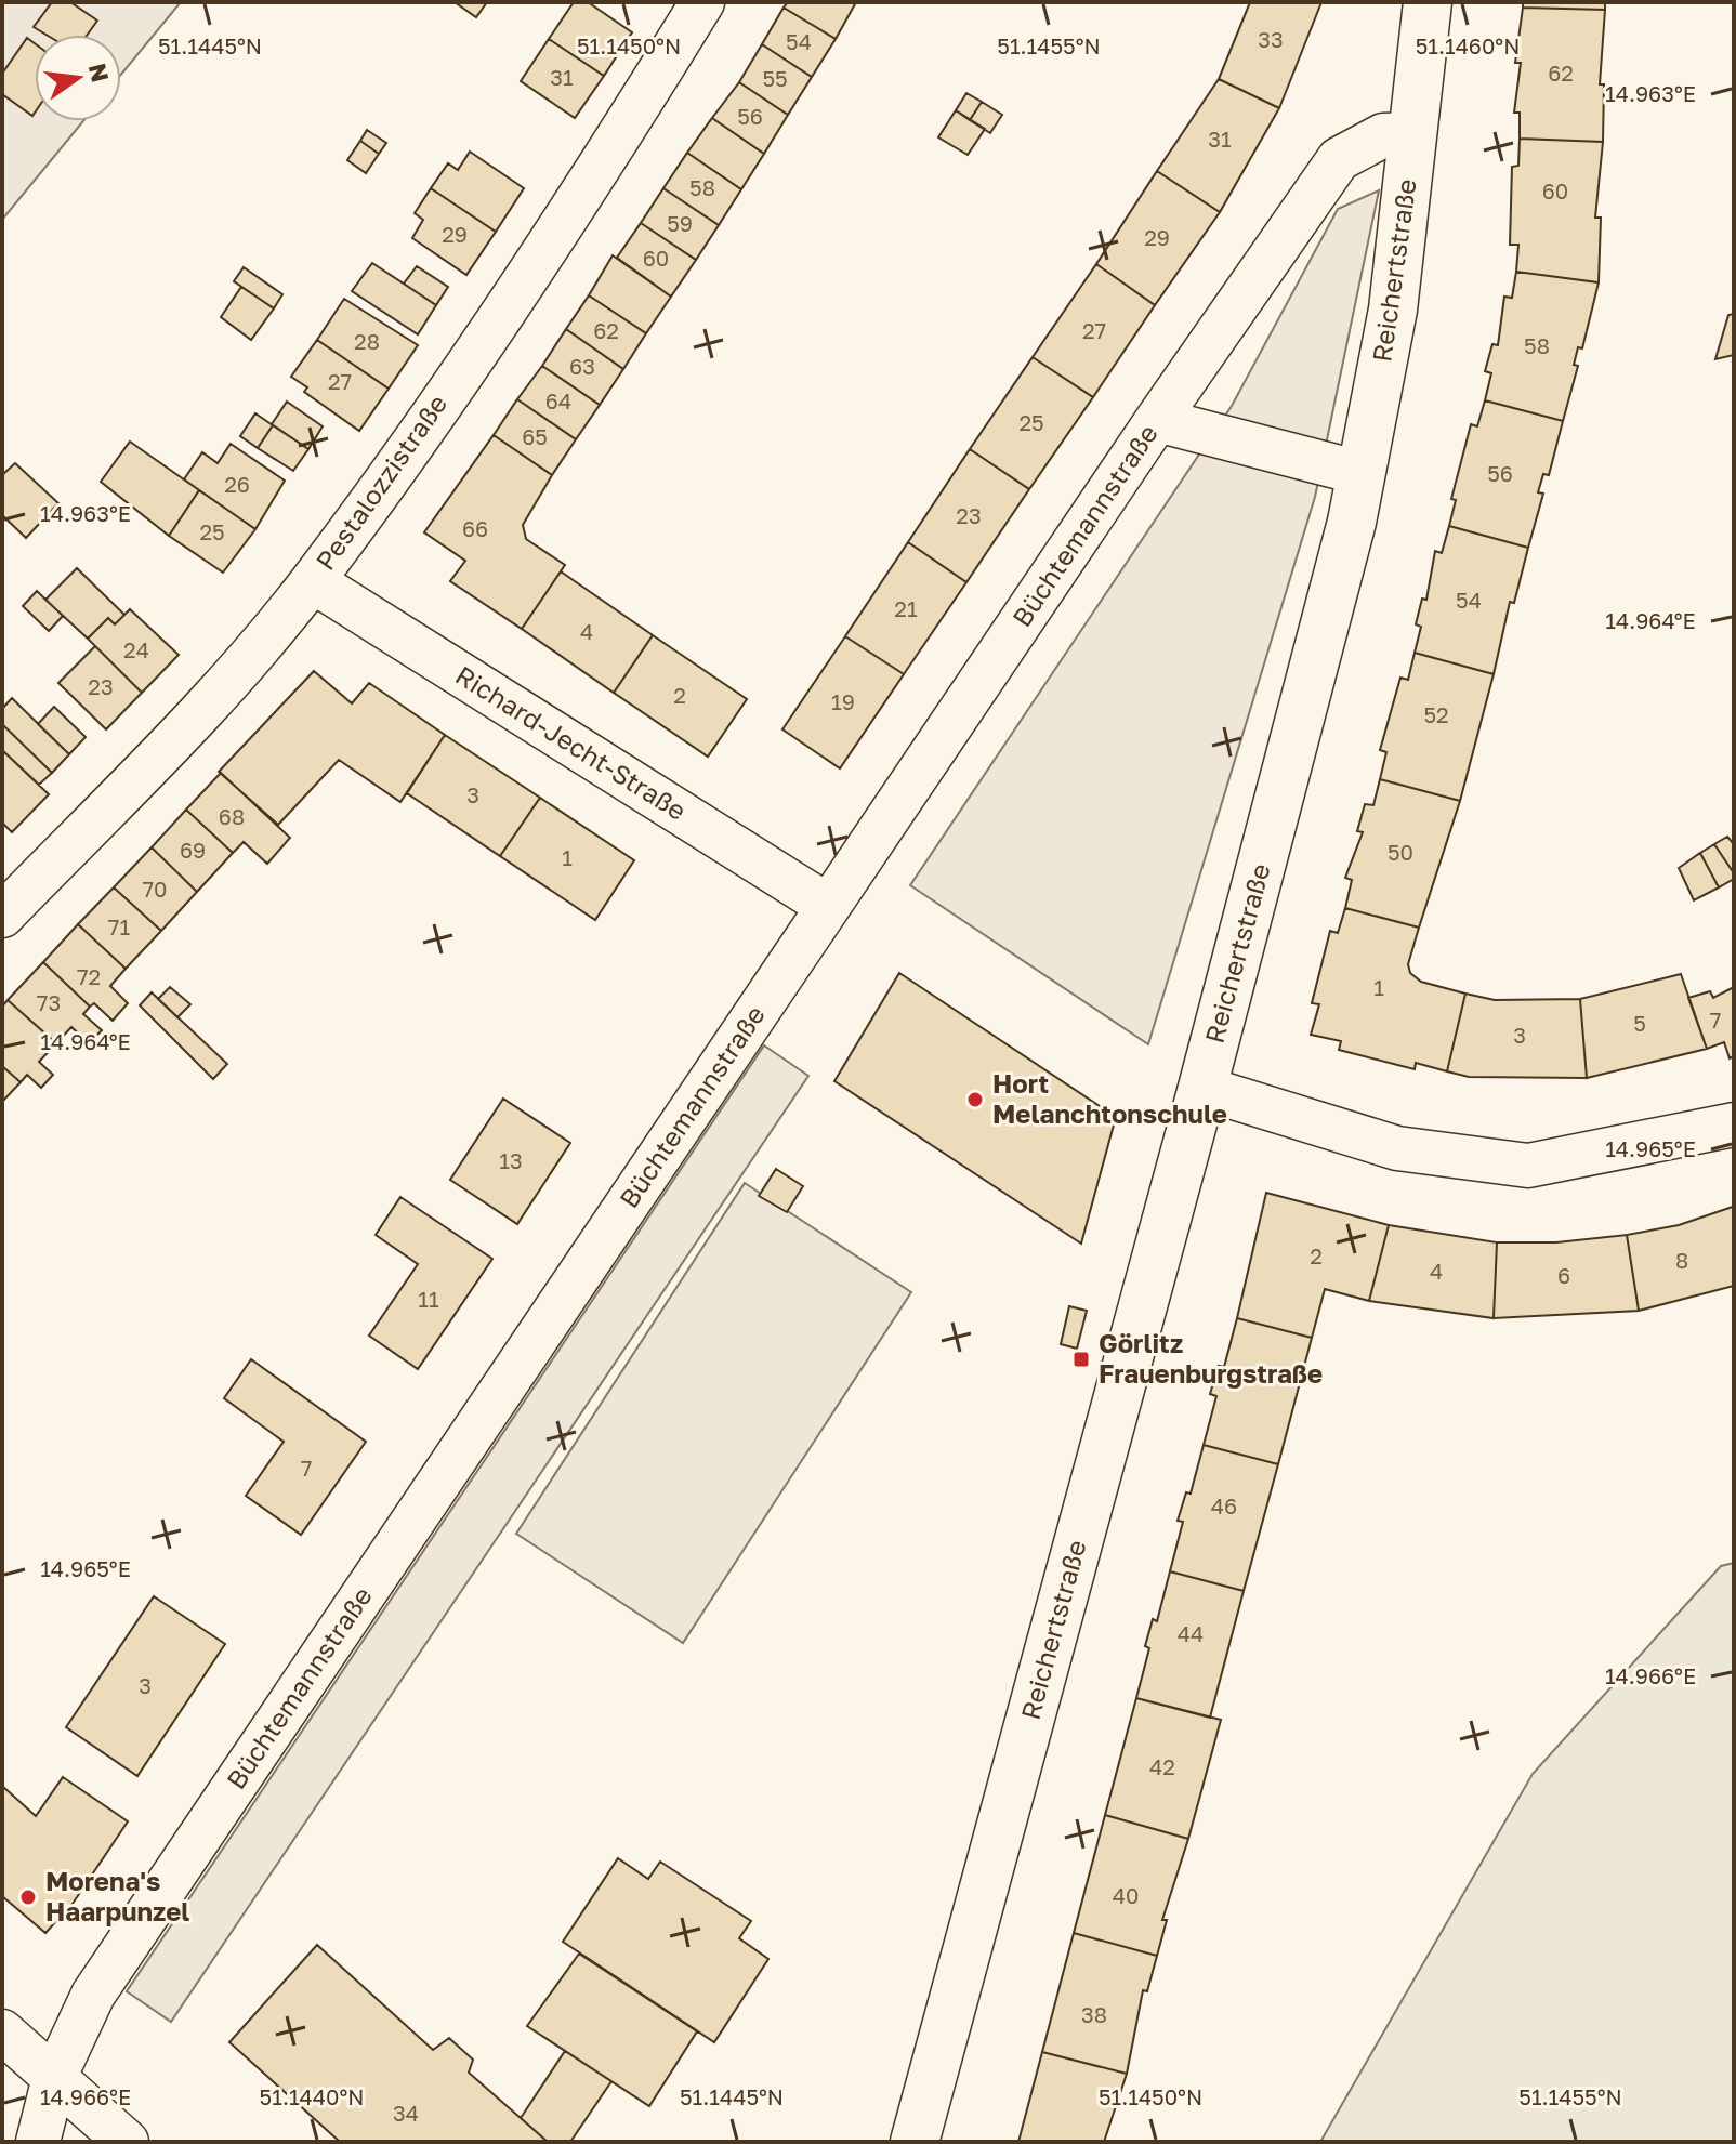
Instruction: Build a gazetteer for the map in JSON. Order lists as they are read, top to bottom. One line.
{"streets":{"main road":["Reichertstraße"],"street":["Pestalozzistraße","Büchtemannstraße","Richard-Jecht-Straße"]},"crossings":[["Reichertstraße","Büchtemannstraße"],["Pestalozzistraße","Richard-Jecht-Straße"],["Büchtemannstraße","Richard-Jecht-Straße"]],"places":{"other":["Hort Melanchtonschule","Morena's Haarpunzel"],"transit":["Görlitz Frauenburgstraße"]},"house_numbers":["33","54","62","31","55","56","31","58","60","59","29","29","60","62","27","28","58","63","27","64","25","65","56","26","23","66","25","54","21","4","24","23","2","19","52","3","68","69","50","1","70","71","72","1","73","7","5","3","13","2","8","4","6","11","7","46","44","3","42","40","38","34"],"north":"right","coordinates":["51.1445°N","51.1450°N","51.1455°N","51.1460°N","14.963°E","14.964°E","14.965°E","14.966°E","51.1440°N"]}
